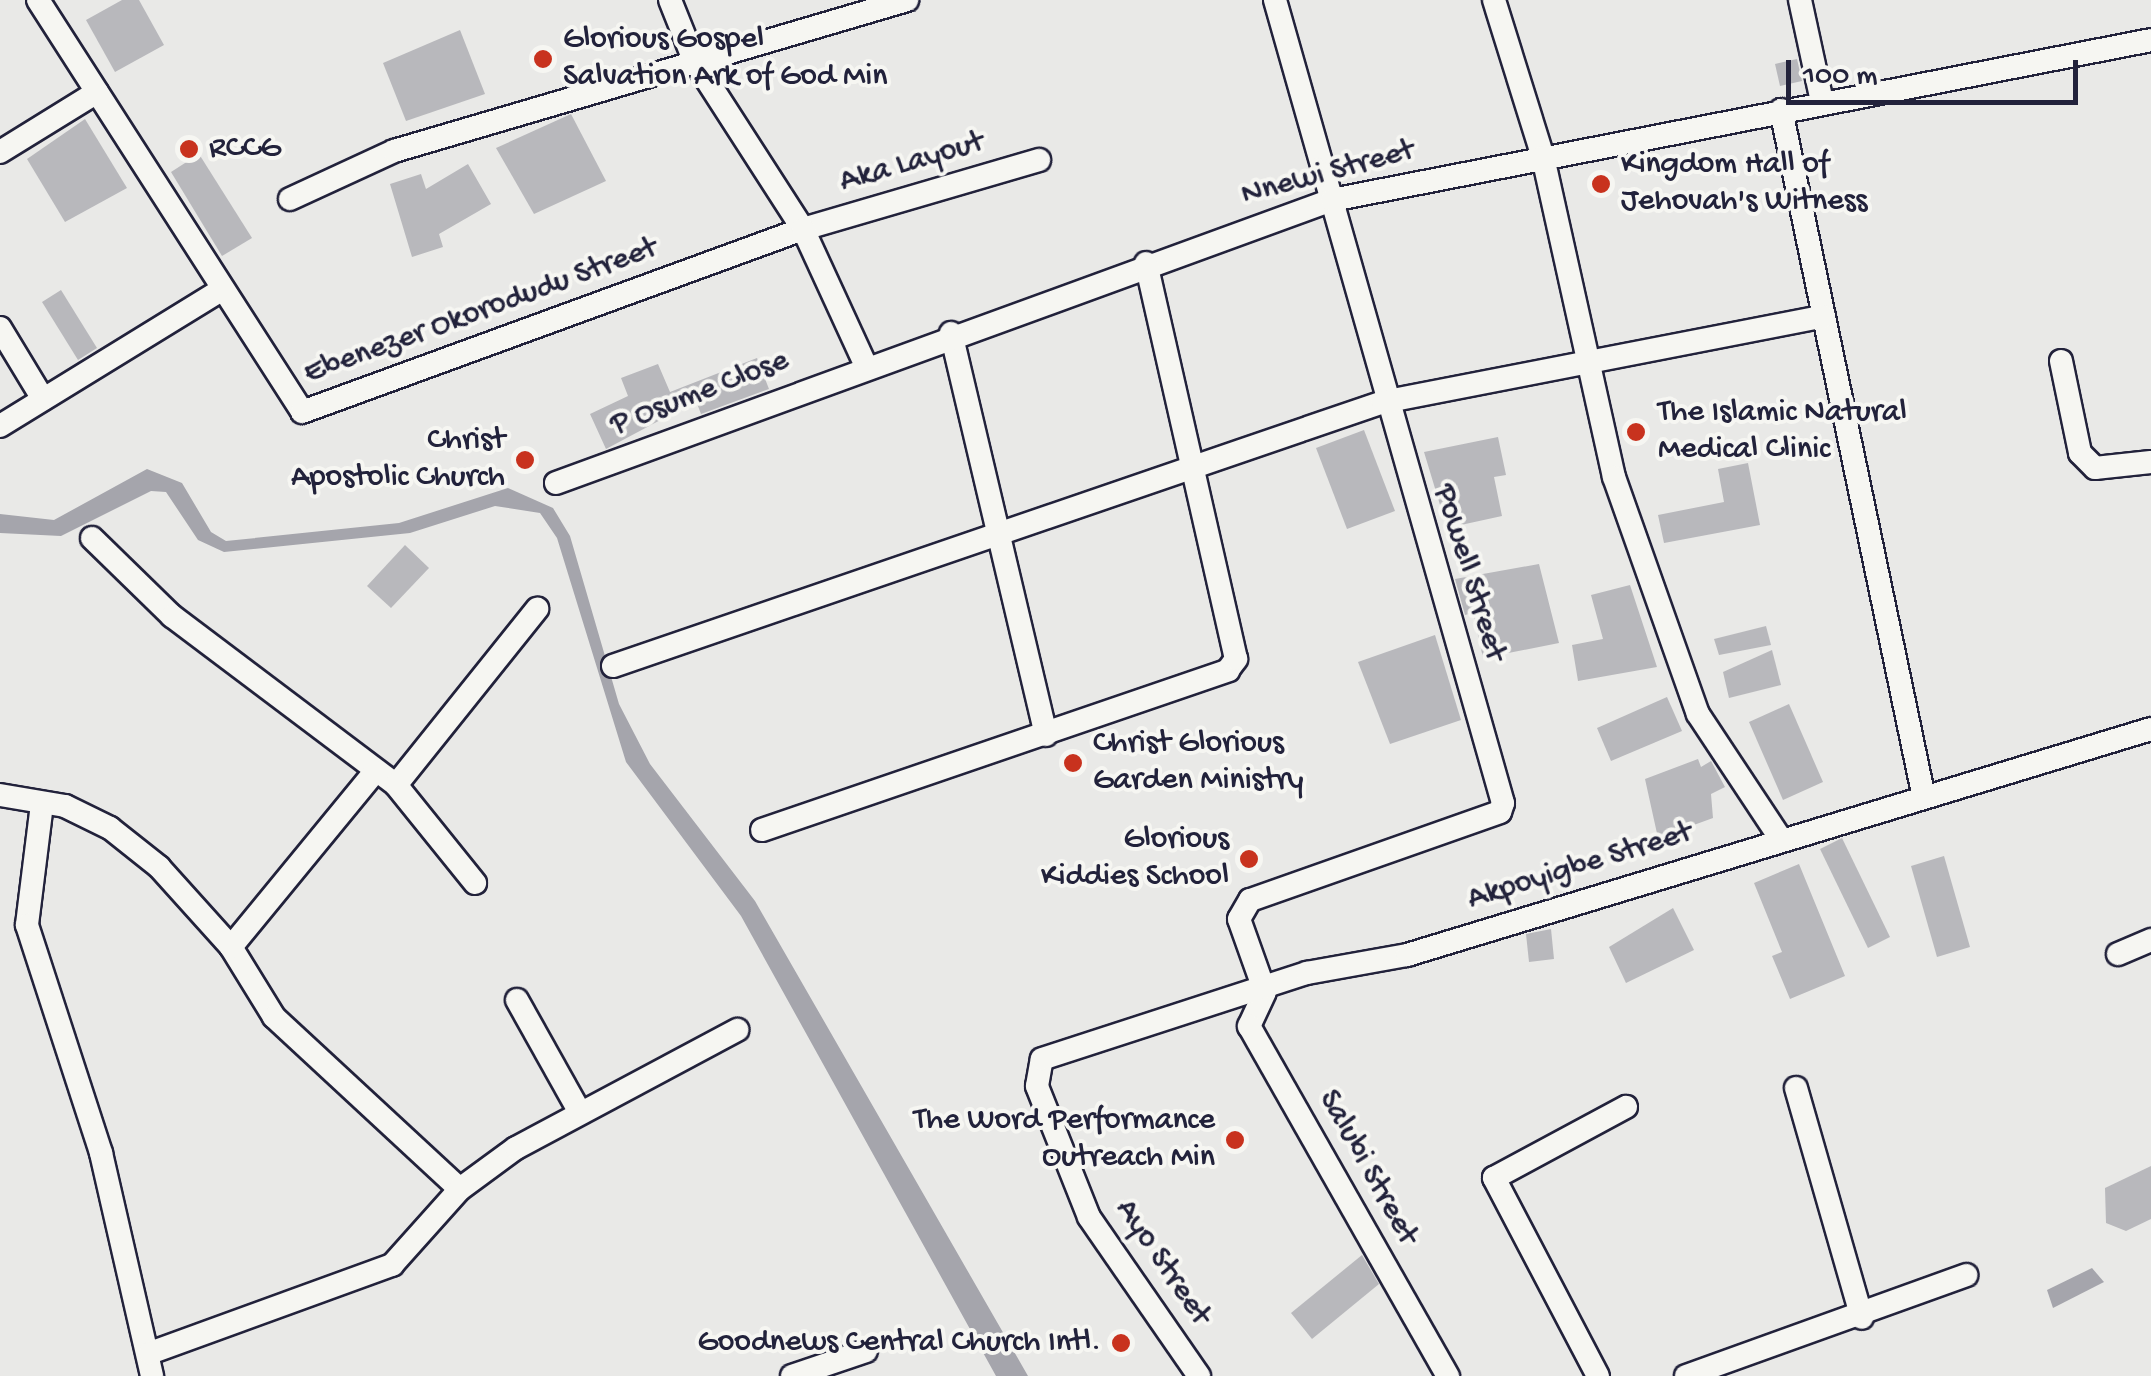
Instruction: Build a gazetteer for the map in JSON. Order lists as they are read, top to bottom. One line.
{"streets":{"street":["Aka Layout","Nnewi Street","Ebenezer Okorodudu Street","P Osume Close","Powell Street","Akpoyigbe Street","Salubi Street","Ayo Street"]},"crossings":[["Aka Layout","Ebenezer Okorodudu Street"],["Nnewi Street","P Osume Close"],["Nnewi Street","Powell Street"],["Powell Street","Akpoyigbe Street"],["Powell Street","Salubi Street"],["Akpoyigbe Street","Salubi Street"],["Akpoyigbe Street","Ayo Street"]],"places":["Glorious Gospel Salvation Ark of God Min","RCCG","Kingdom Hall of Jehovah's Witness","The Islamic Natural Medical Clinic","Christ Apostolic Church","Christ Glorious Garden Ministry","Glorious Kiddies School","The Word Performance Outreach Min","Goodnews Central Church Intl."],"scale_bar":"100 m"}
